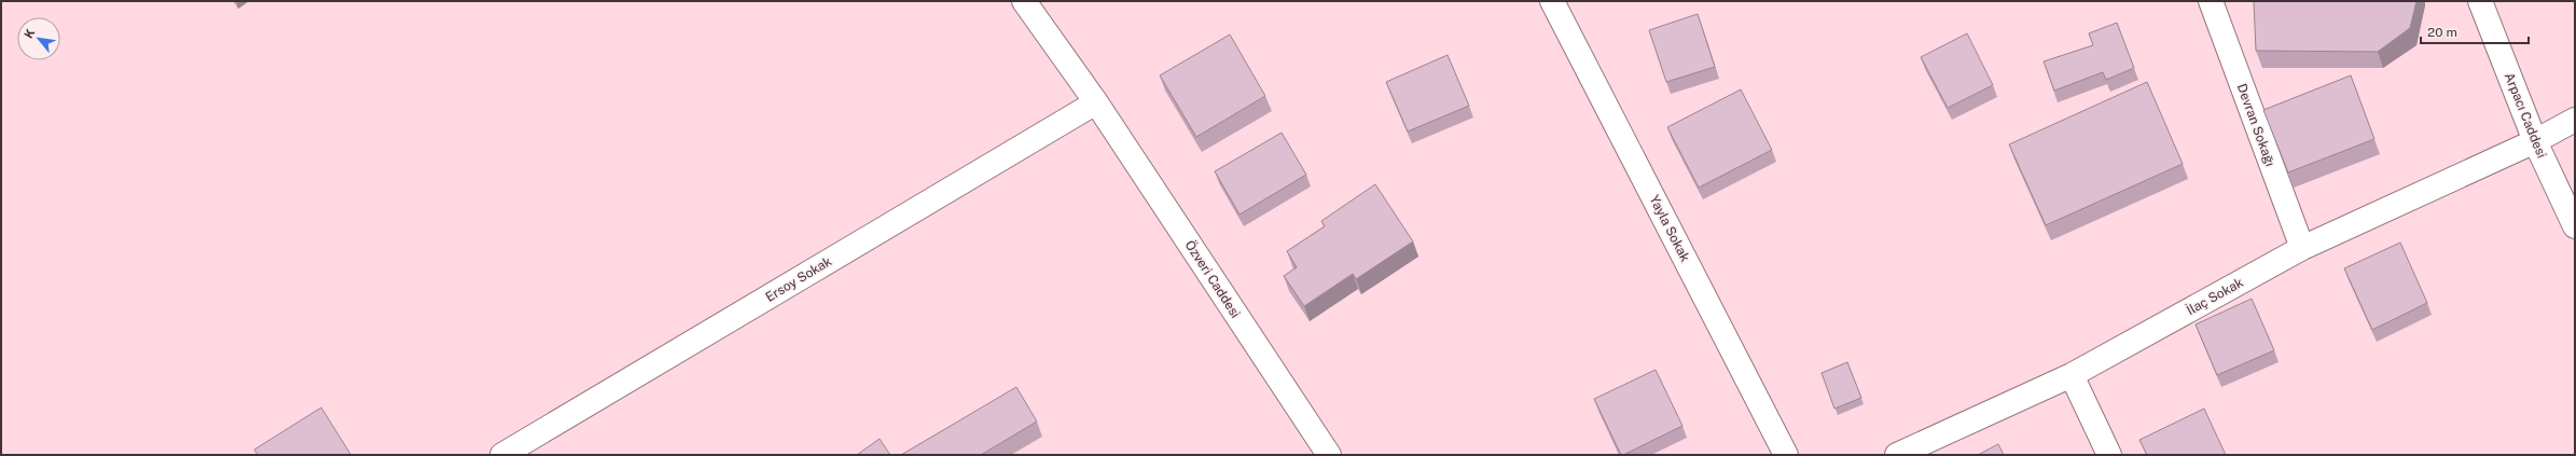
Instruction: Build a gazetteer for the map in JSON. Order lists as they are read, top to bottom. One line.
{"streets":{"street":["Arpacı Caddesi","Devran Sokağı","Yayla Sokak","Ersoy Sokak","Özveri Caddesi","İlaç Sokak"]},"crossings":[["Arpacı Caddesi","İlaç Sokak"],["Devran Sokağı","İlaç Sokak"],["Ersoy Sokak","Özveri Caddesi"]],"scale_bar":"20 m","north":"top left"}
